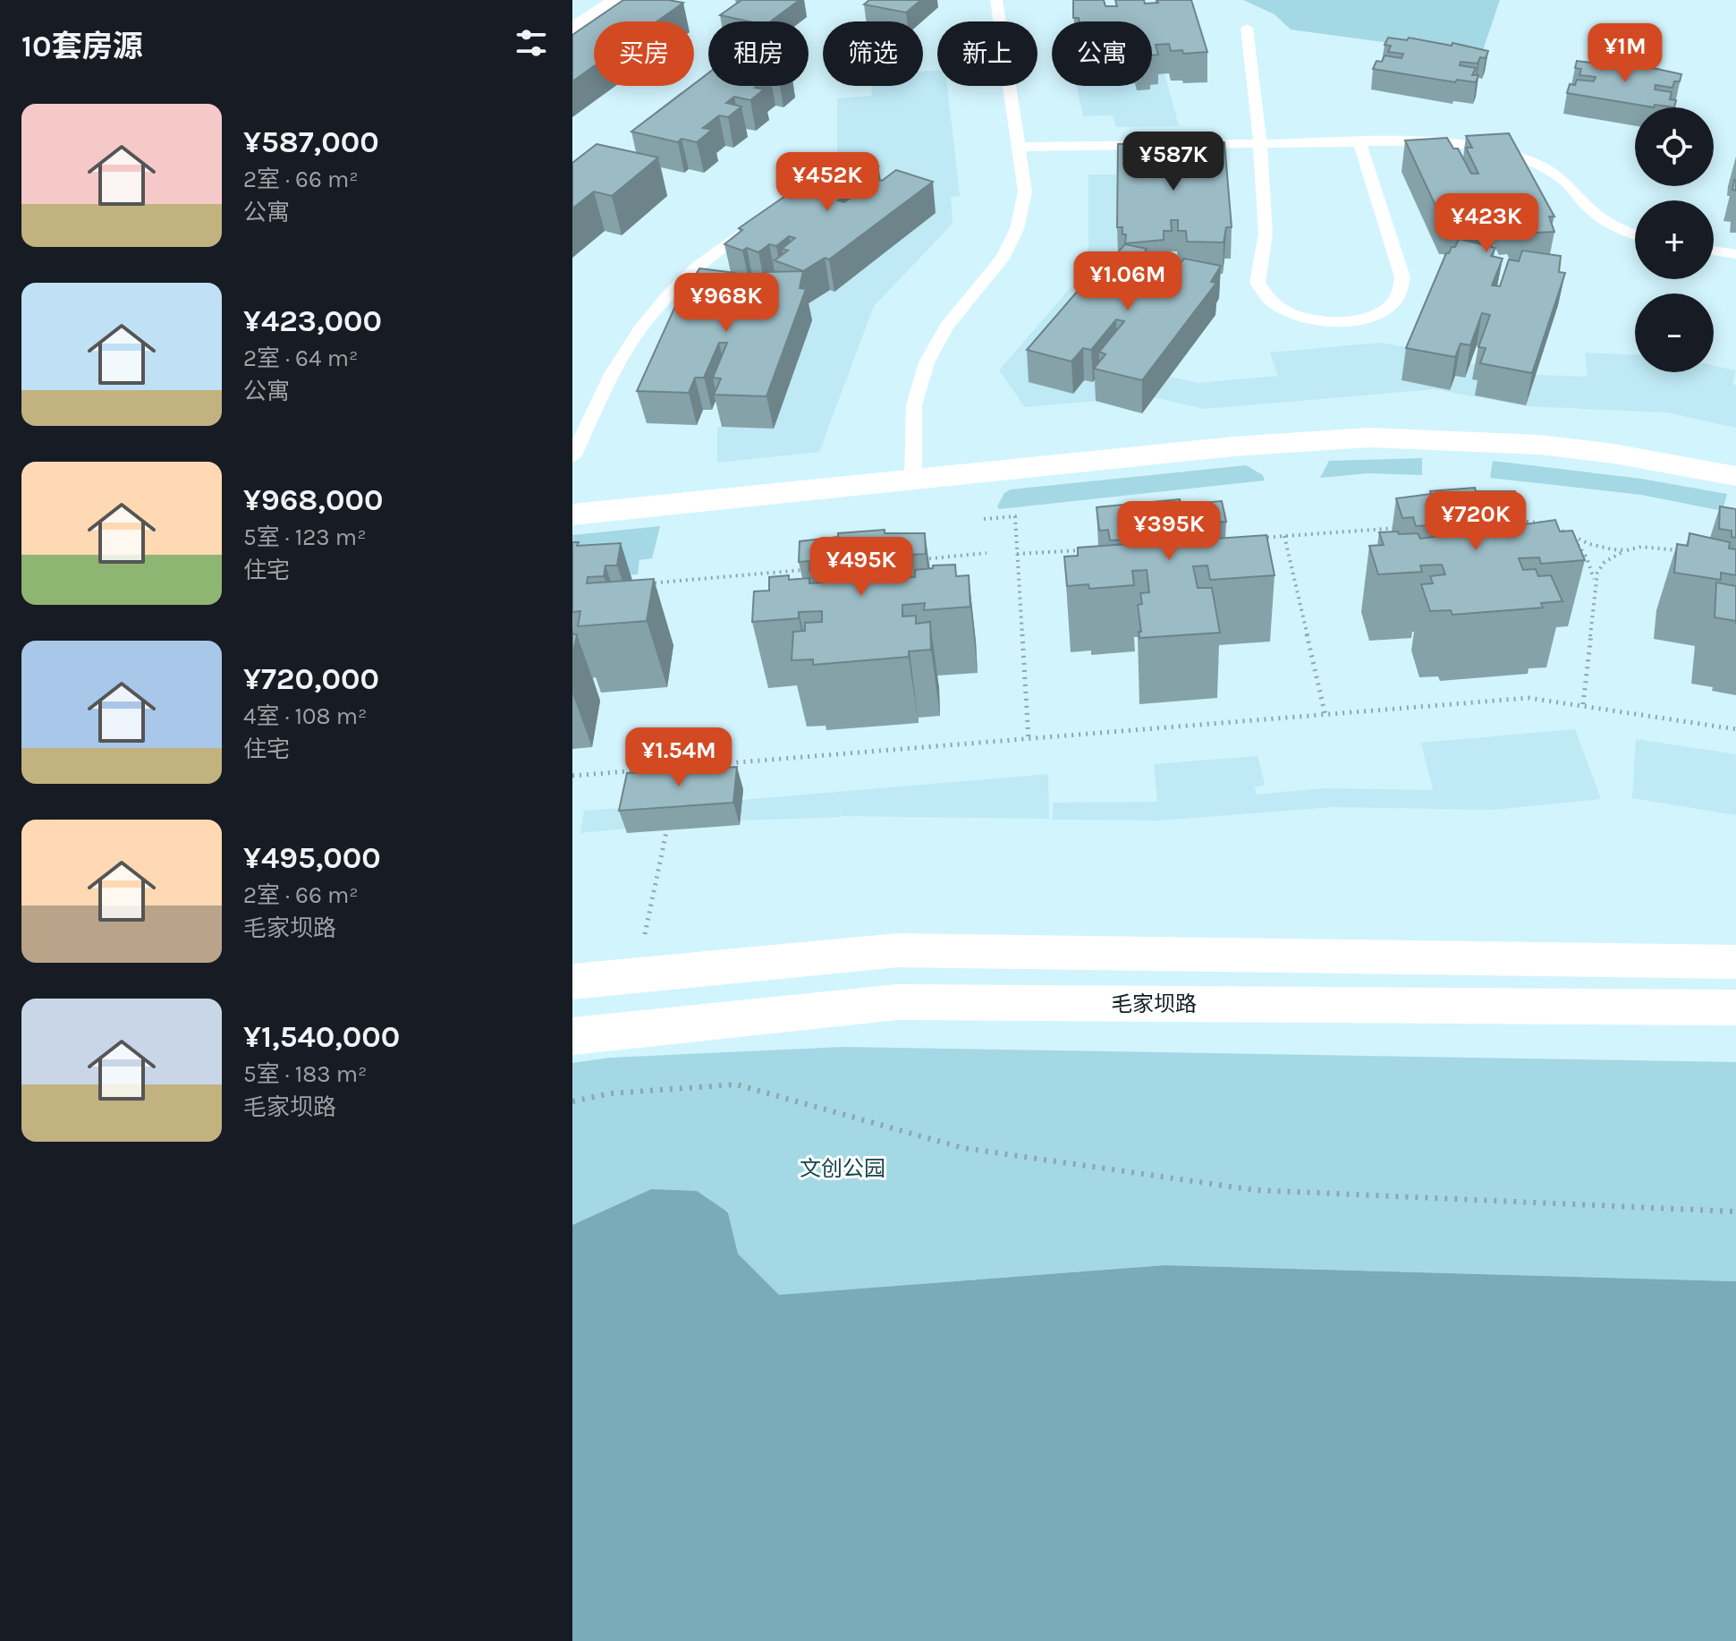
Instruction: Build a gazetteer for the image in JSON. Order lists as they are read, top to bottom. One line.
{"streets":{"main road":["毛家坝路"]},"parks":["文创公园"],"page":{"heading":"10套房源","chip":["买房","租房","筛选","新上","公寓"],"price":["¥1M","¥587K","¥452K","¥423K","¥1.06M","¥968K","¥720K","¥395K","¥495K","¥1.54M"],"list":[{"name":"¥587,000","note":"2室 · 66 m² · 公寓"},{"name":"¥423,000","note":"2室 · 64 m² · 公寓"},{"name":"¥968,000","note":"5室 · 123 m² · 住宅"},{"name":"¥720,000","note":"4室 · 108 m² · 住宅"},{"name":"¥495,000","note":"2室 · 66 m² · 毛家坝路"},{"name":"¥1,540,000","note":"5室 · 183 m² · 毛家坝路"}],"map_buttons":["+","−"]}}
